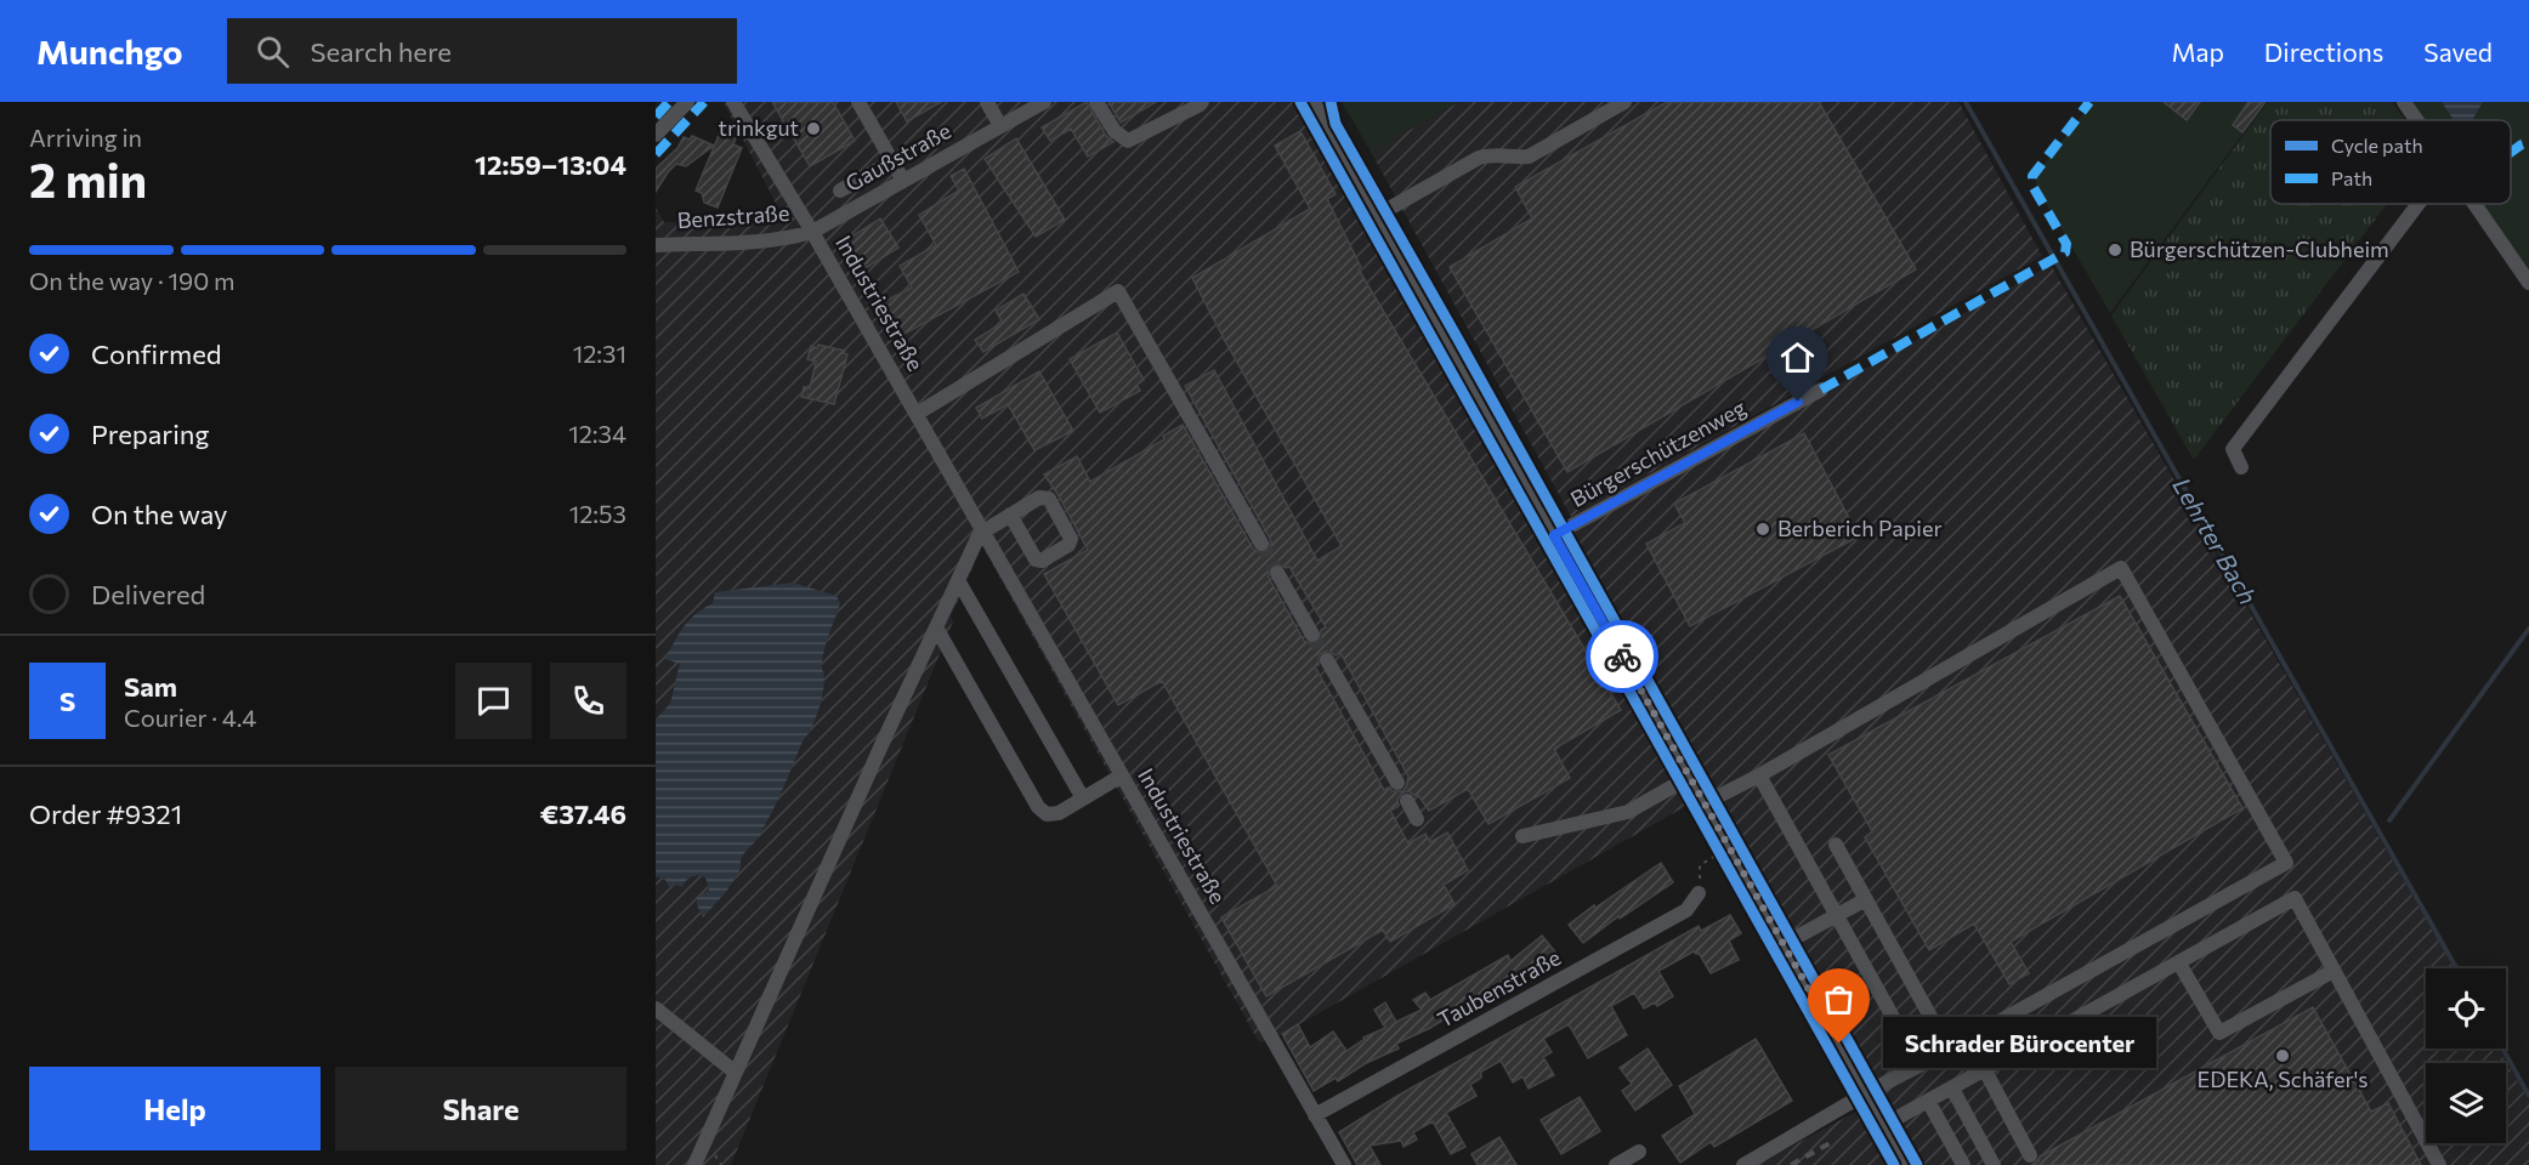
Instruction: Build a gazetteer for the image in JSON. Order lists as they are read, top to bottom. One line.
{"streets":{"street":["Gaußstraße","Benzstraße","Industriestraße","Bürgerschützenweg","Taubenstraße"]},"crossings":[["Gaußstraße","Benzstraße"],["Gaußstraße","Industriestraße"],["Benzstraße","Industriestraße"],["Industriestraße","Taubenstraße"]],"water":["Lehrter Bach"],"places":["trinkgut","Bürgerschützen-Clubheim","Berberich Papier","Schrader Bürocenter","EDEKA, Schäfer's"],"legend":["Cycle path","Path"],"page":{"header":"Munchgo","search":"Search here","nav":["Map","Directions","Saved"],"heading":["2 min","Arriving in","12:59–13:04"],"panel":["Sam","Courier · 4.4","Order #9321","€37.46"],"bar":"On the way · 190 m","list":[["Confirmed","12:31"],["Preparing","12:34"],["On the way","12:53"],"Delivered"],"round":"S","bubble":"Schrader Bürocenter","buttons":["Help","Share"]}}
